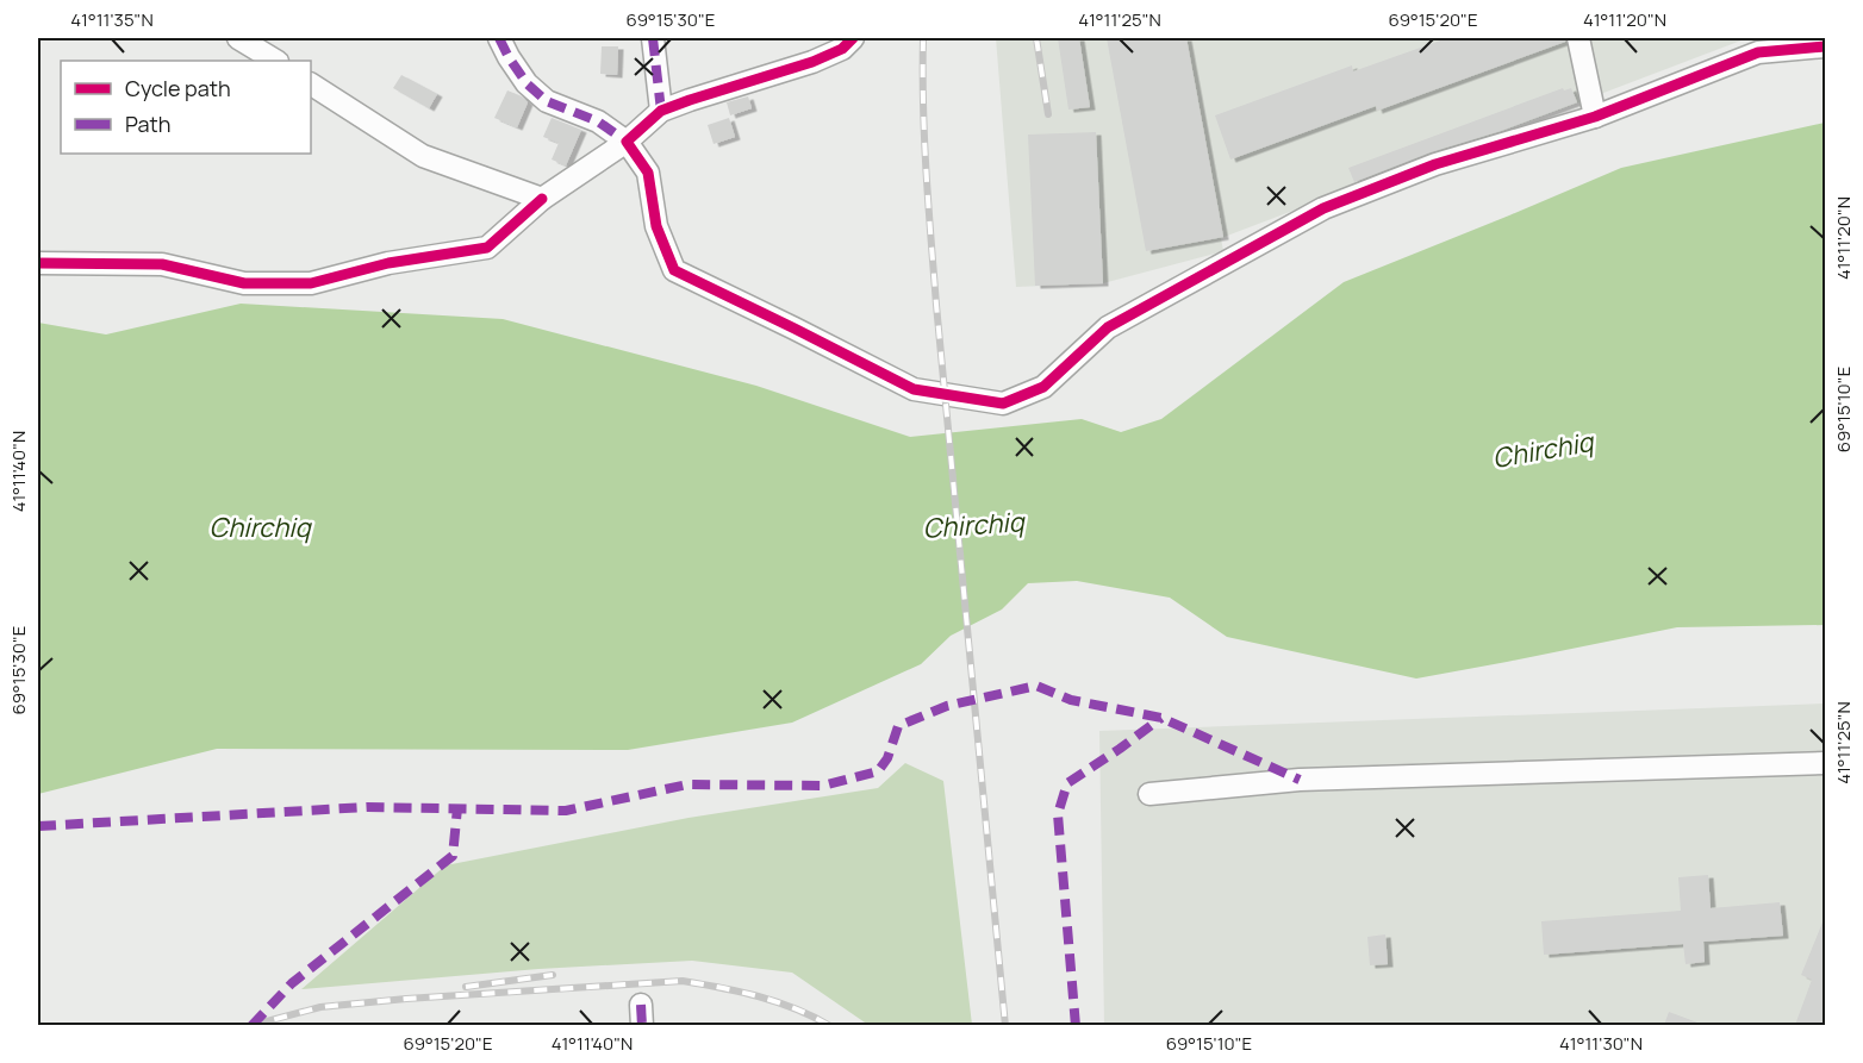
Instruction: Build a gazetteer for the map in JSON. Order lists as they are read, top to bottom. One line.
{"water":["Chirchiq"],"legend":["Cycle path","Path"],"coordinates":["41°11'35\"N","69°15'30\"E","41°11'25\"N","69°15'20\"E","41°11'20\"N","69°15'10\"E","41°11'40\"N","41°11'30\"N"]}
